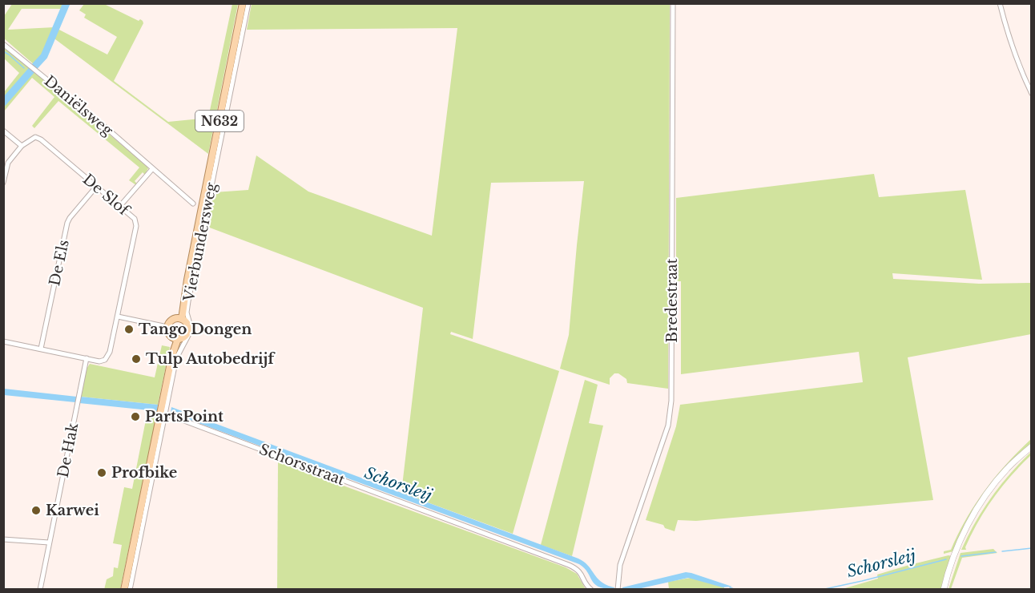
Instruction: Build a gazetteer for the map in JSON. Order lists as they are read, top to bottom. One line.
{"streets":{"main road":["N632","Vierbundersweg"],"street":["Daniëlsweg","De Slof","De Els","Bredestraat","De Hak","Schorsstraat"]},"crossings":[["N632","Vierbundersweg"],["De Slof","De Els"],["De Slof","De Hak"],["Vierbundersweg","Schorsstraat"]],"water":["Schorsleij"],"places":["Tango Dongen","Tulp Autobedrijf","PartsPoint","Profbike","Karwei"]}
